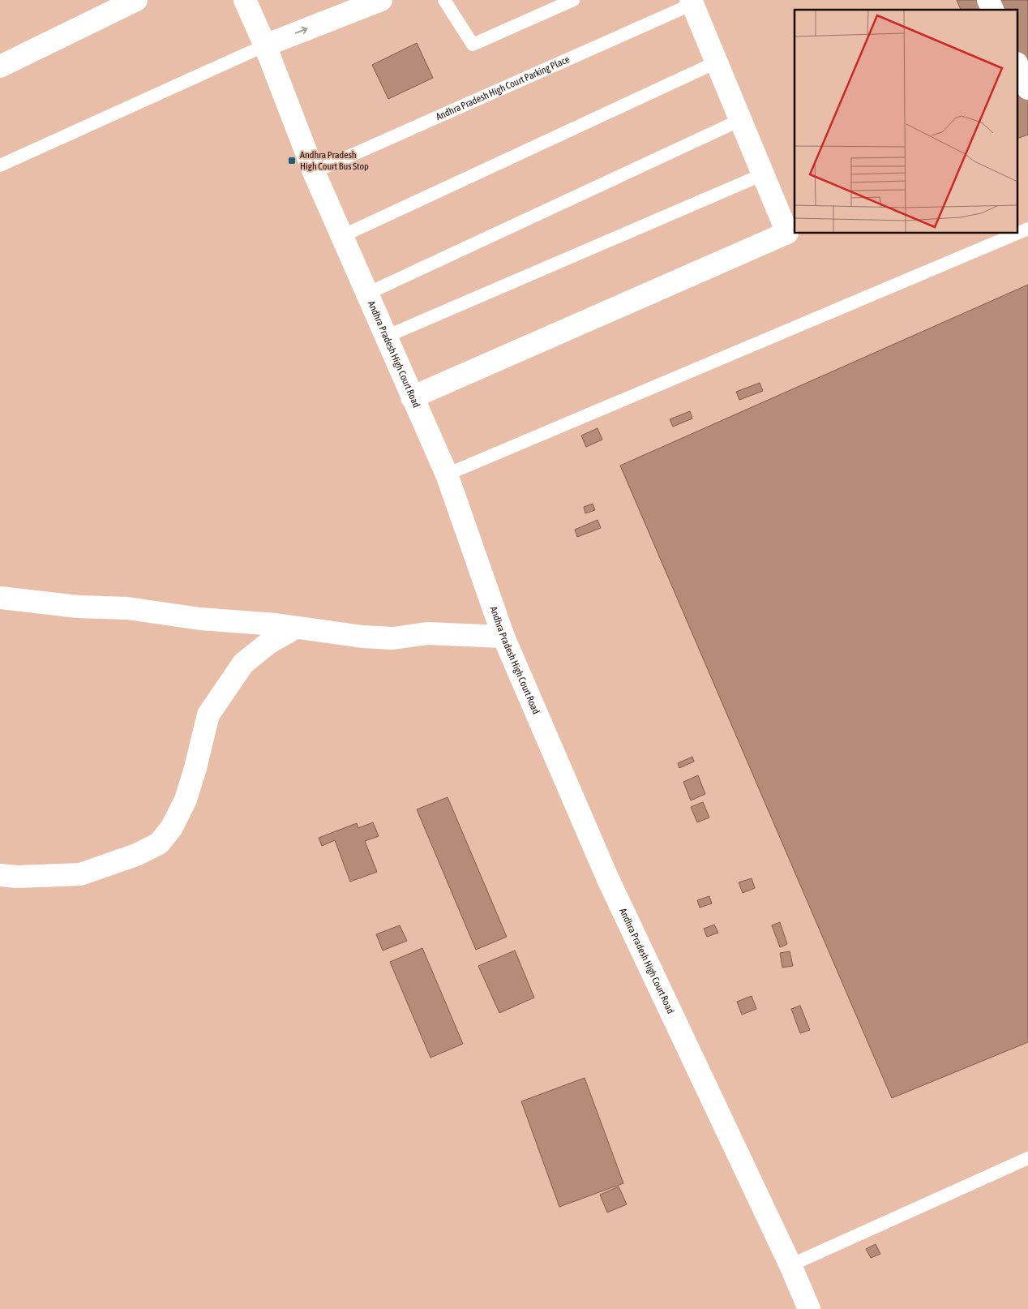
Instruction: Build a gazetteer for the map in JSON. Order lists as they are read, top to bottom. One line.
{"streets":{"street":["Andhra Pradesh High Court Road"],"lane":["Andhra Pradesh High Court Parking Place"]},"crossings":[["Andhra Pradesh High Court Parking Place","Andhra Pradesh High Court Road"]],"places":{"transit":["Andhra Pradesh High Court Bus Stop"]}}
